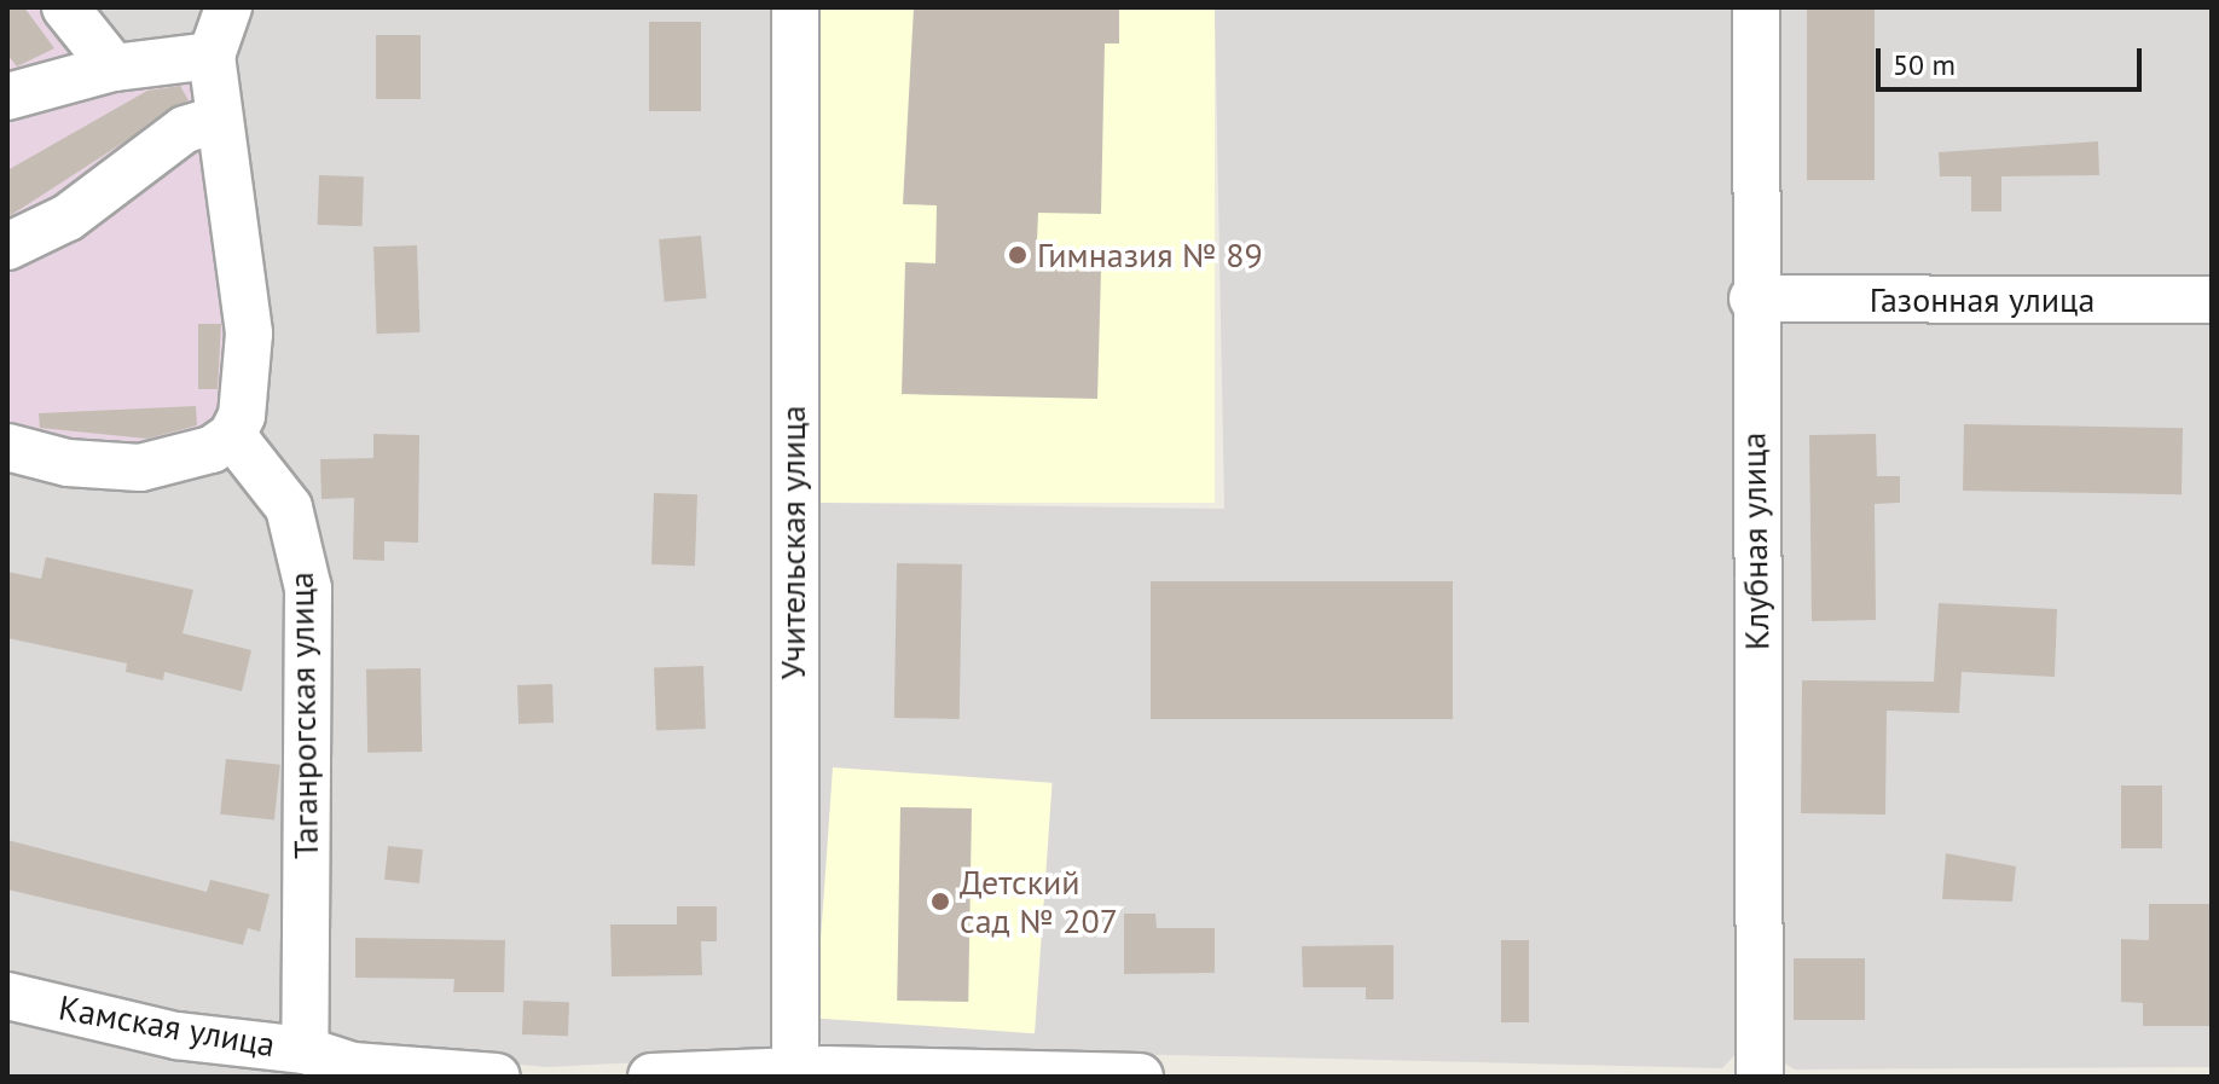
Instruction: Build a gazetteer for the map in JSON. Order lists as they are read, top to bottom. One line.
{"streets":{"street":["Газонная улица","Клубная улица","Учительская улица","Таганрогская улица","Камская улица"]},"crossings":[["Газонная улица","Клубная улица"],["Таганрогская улица","Камская улица"]],"places":["Гимназия № 89","Детский сад № 207"],"scale_bar":"50 m"}
